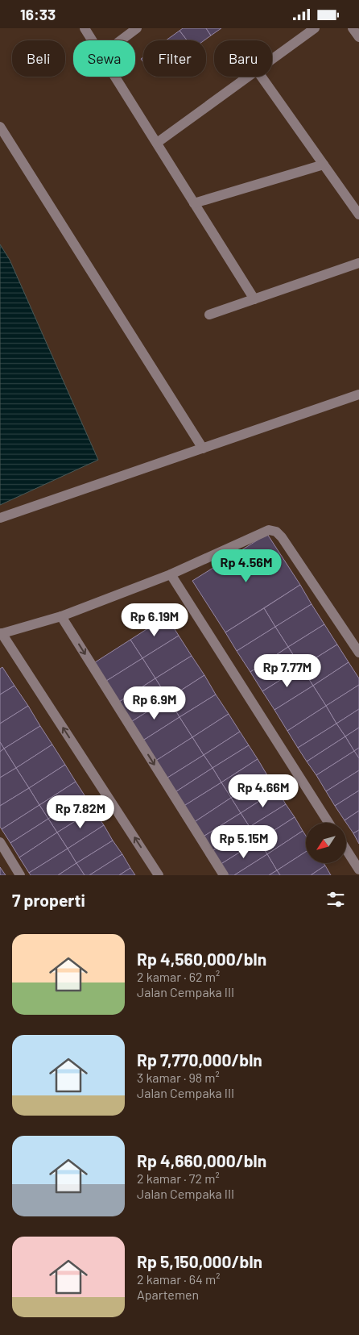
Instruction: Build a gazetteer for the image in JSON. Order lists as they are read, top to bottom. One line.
{"north":"bottom left","page":{"status":"16:33","chip":["Beli","Sewa","Filter","Baru"],"price":["Rp 4.56M","Rp 6.19M","Rp 7.77M","Rp 6.9M","Rp 4.66M","Rp 7.82M","Rp 5.15M"],"heading":"7 properti","list":[{"name":"Rp 4,560,000/bln","note":"2 kamar · 62 m² · Jalan Cempaka III"},{"name":"Rp 7,770,000/bln","note":"3 kamar · 98 m² · Jalan Cempaka III"},{"name":"Rp 4,660,000/bln","note":"2 kamar · 72 m² · Jalan Cempaka III"},{"name":"Rp 5,150,000/bln","note":"2 kamar · 64 m² · Apartemen"}]}}
